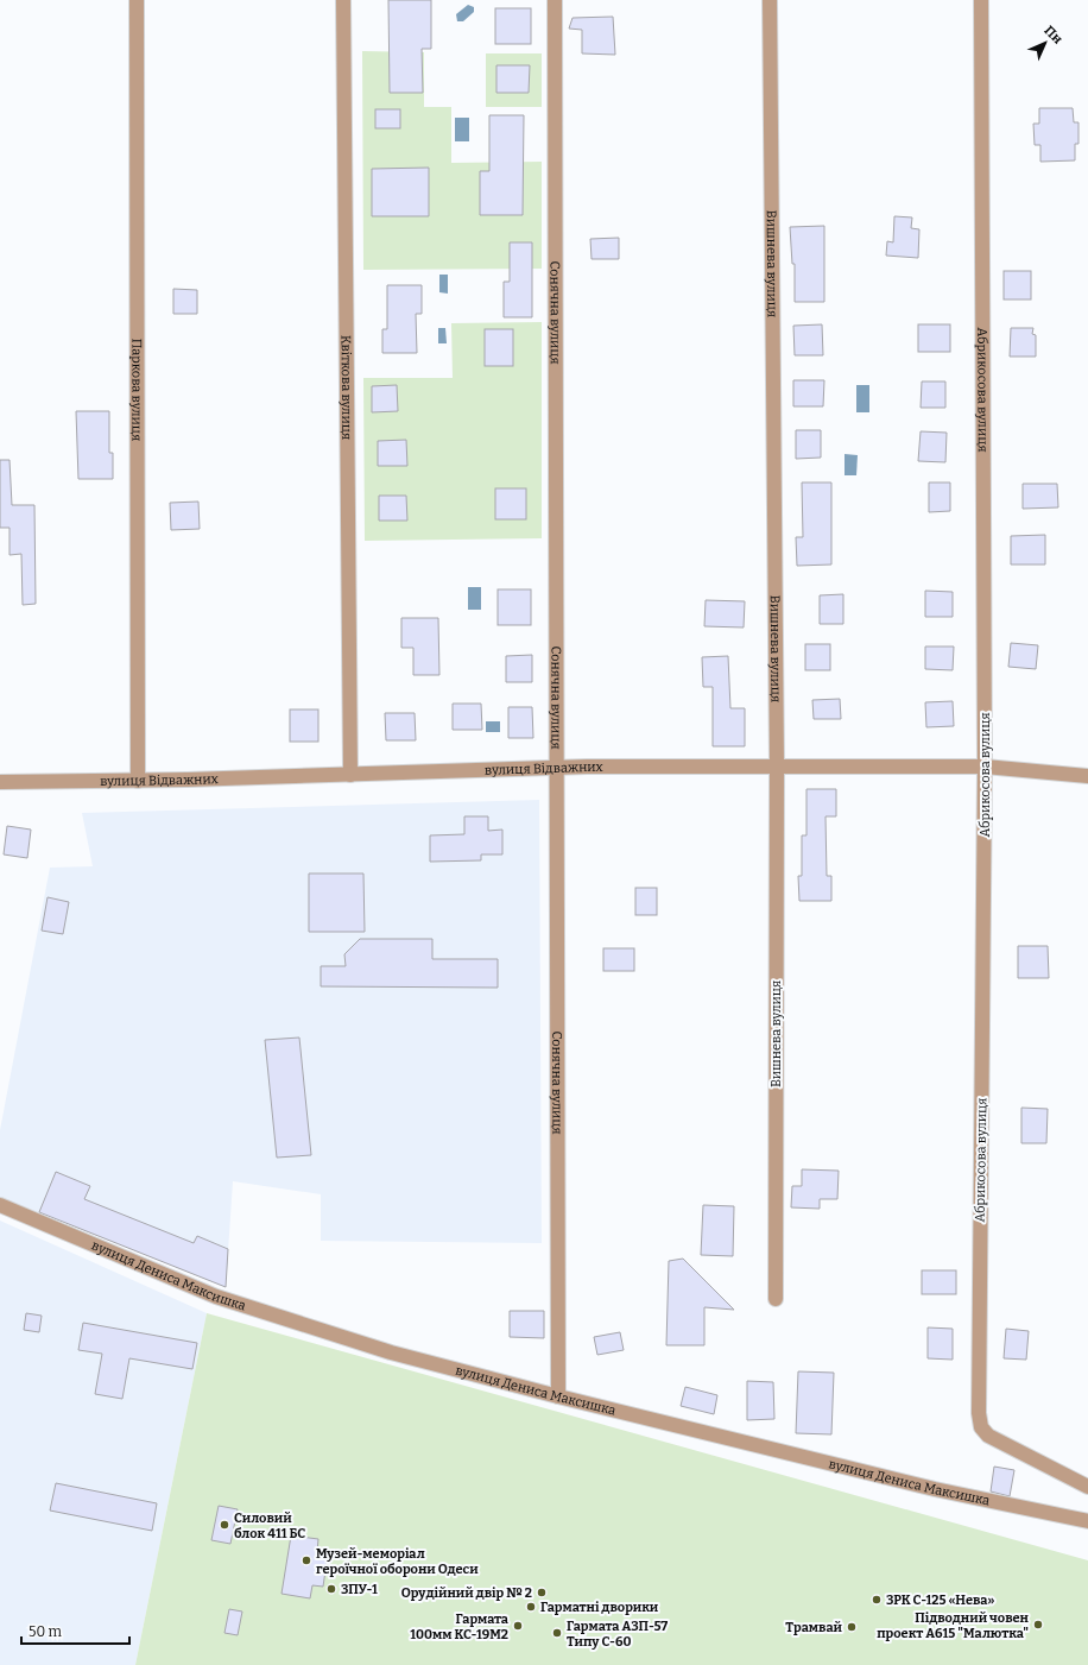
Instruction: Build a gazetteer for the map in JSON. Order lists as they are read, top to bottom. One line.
{"streets":{"street":["Вишнева вулиця","Сонячна вулиця","Квіткова вулиця","Паркова вулиця","Абрикосова вулиця","вулиця Відважних","вулиця Дениса Максишка"]},"crossings":[["Вишнева вулиця","вулиця Відважних"],["Сонячна вулиця","вулиця Відважних"],["Сонячна вулиця","вулиця Дениса Максишка"],["Квіткова вулиця","вулиця Відважних"],["Паркова вулиця","вулиця Відважних"],["Абрикосова вулиця","вулиця Відважних"]],"places":["Силовий блок 411 БС","Музей-меморіал героїчної оборони Одеси","ЗПУ-1","Орудійний двір № 2","ЗРК С-125 «Нева»","Гарматні дворики","Підводний човен проект А615 \"Малютка\"","Гармата 100мм КС-19М2","Трамвай","Гармата АЗП-57 Типу С-60"],"scale_bar":"50 m","north":"top right"}
